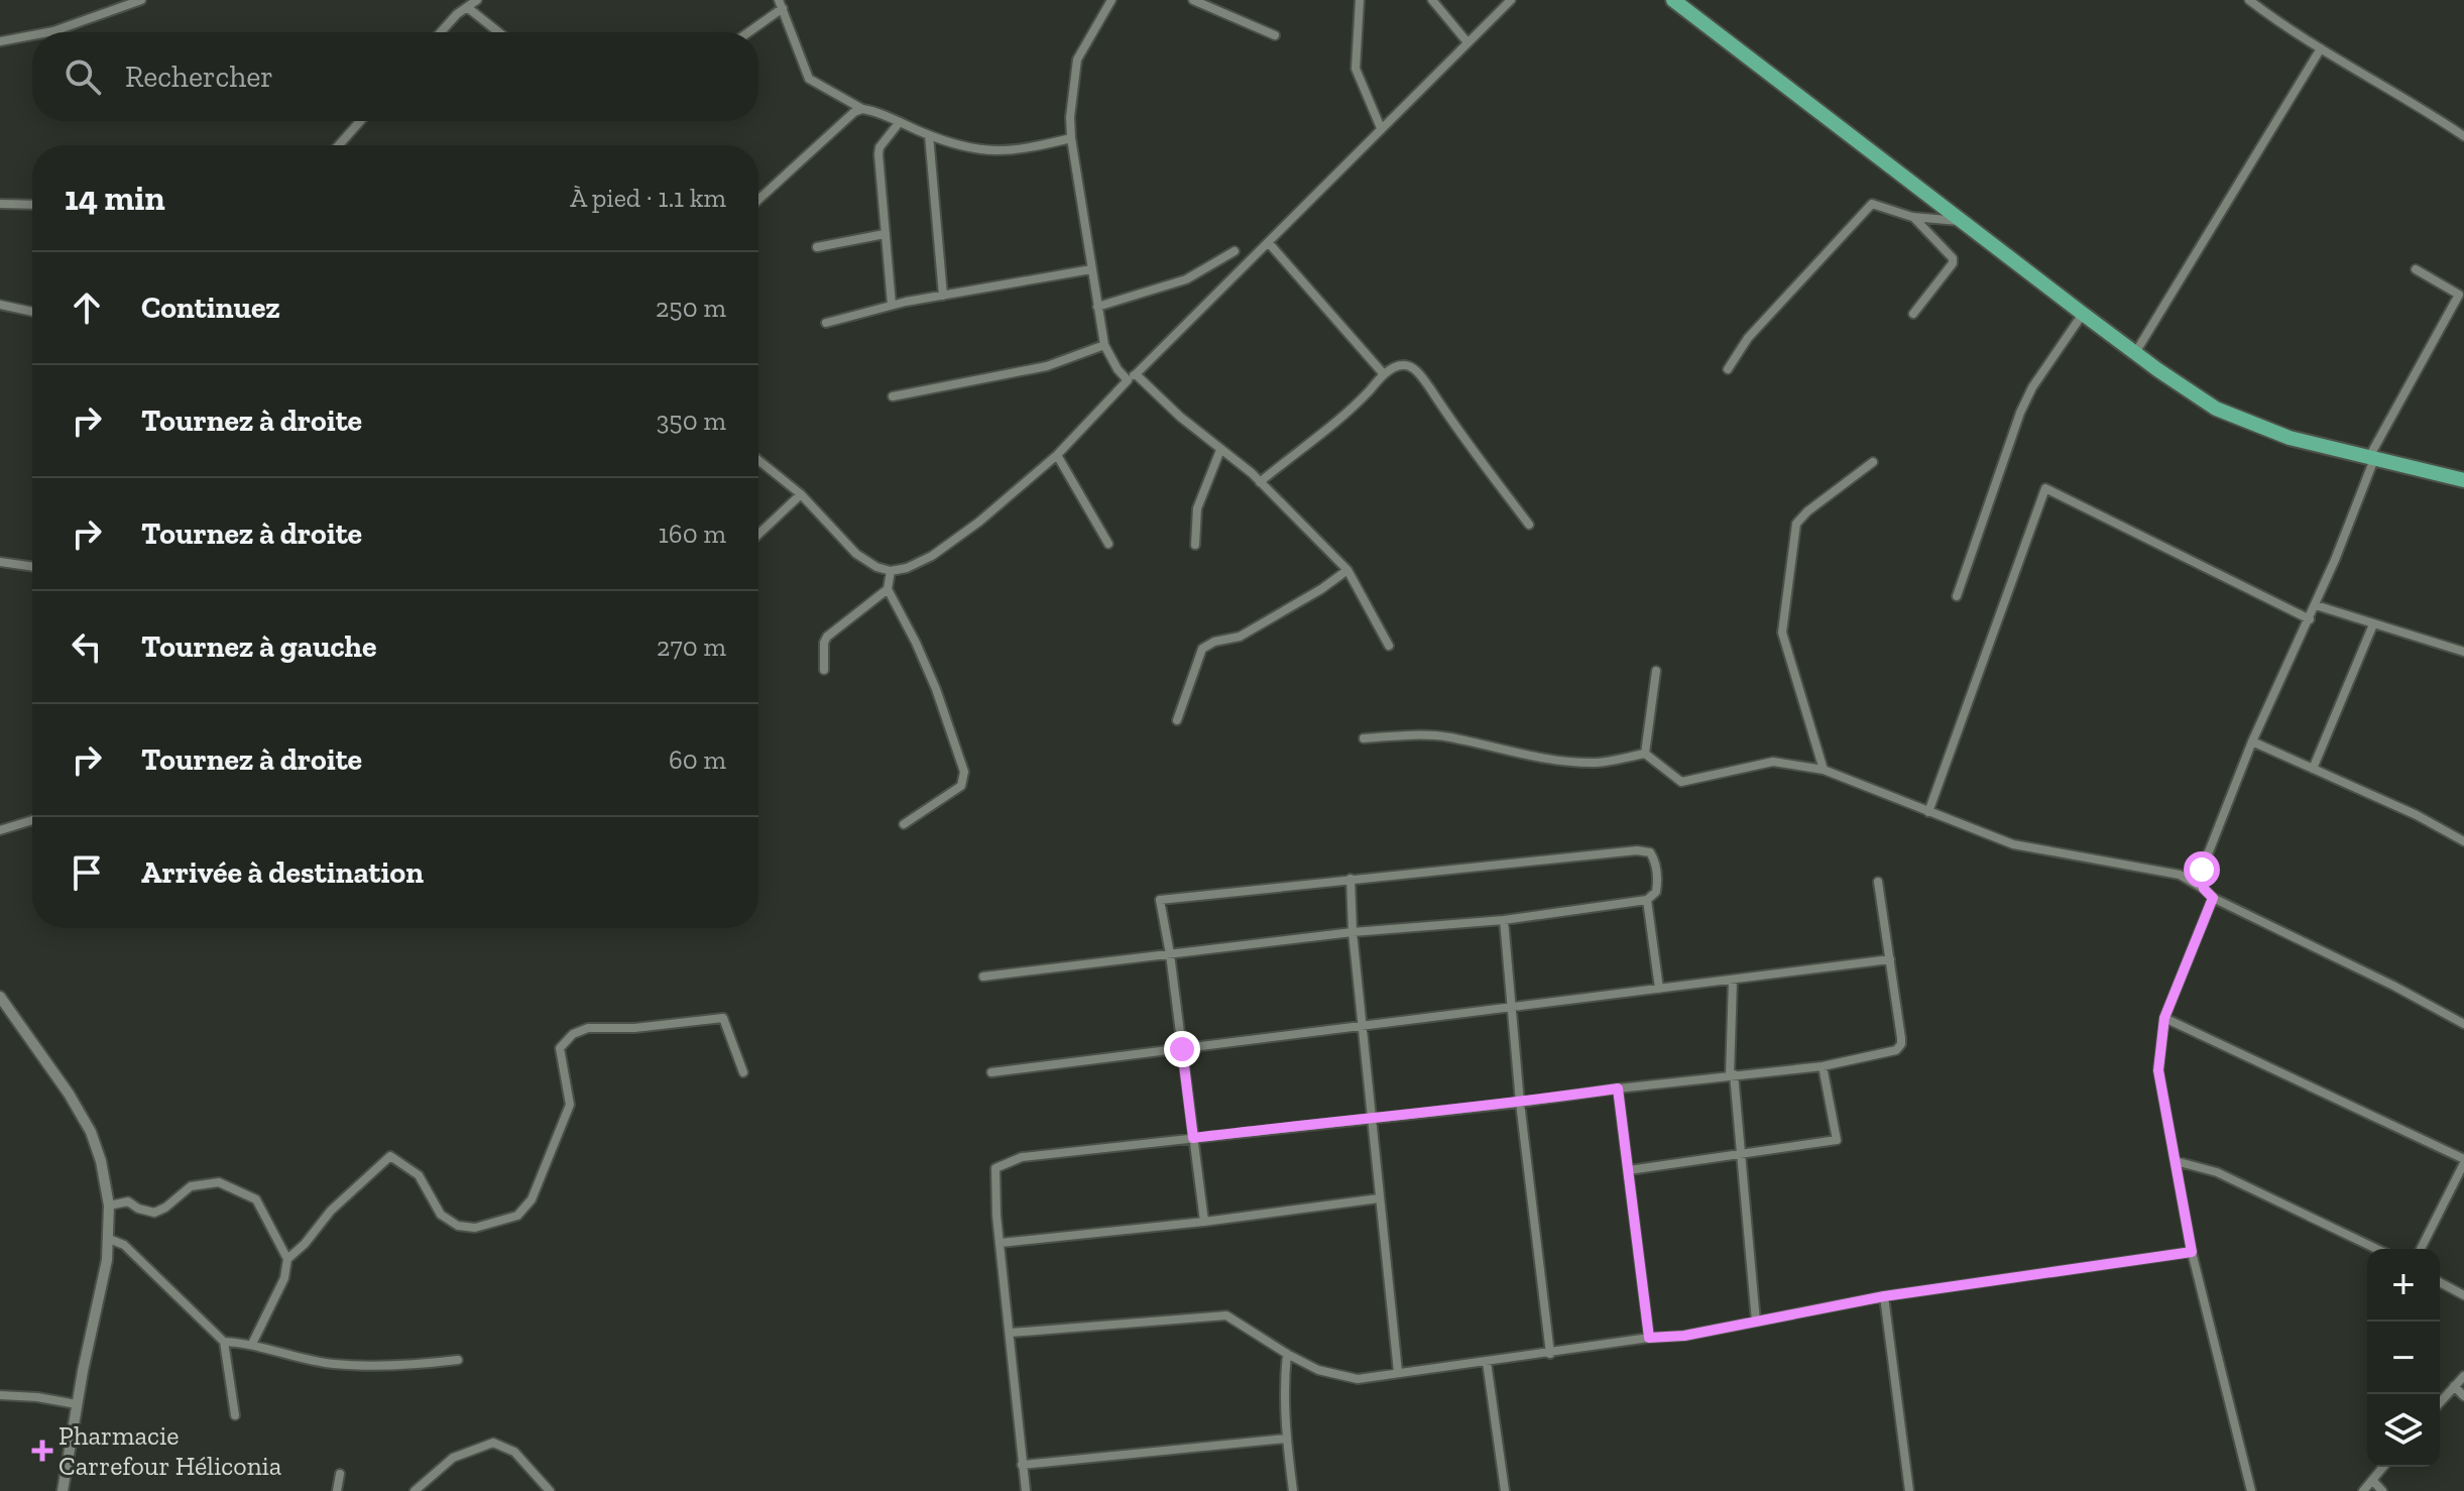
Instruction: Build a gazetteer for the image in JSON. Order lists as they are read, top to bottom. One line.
{"places":{"health":["Pharmacie Carrefour Héliconia"]},"page":{"search":"Rechercher","heading":["14 min","À pied · 1.1 km"],"list":[["Continuez","250 m"],["Tournez à droite","350 m"],["Tournez à droite","160 m"],["Tournez à gauche","270 m"],["Tournez à droite","60 m"],"Arrivée à destination"],"map_buttons":["+","−"]}}
